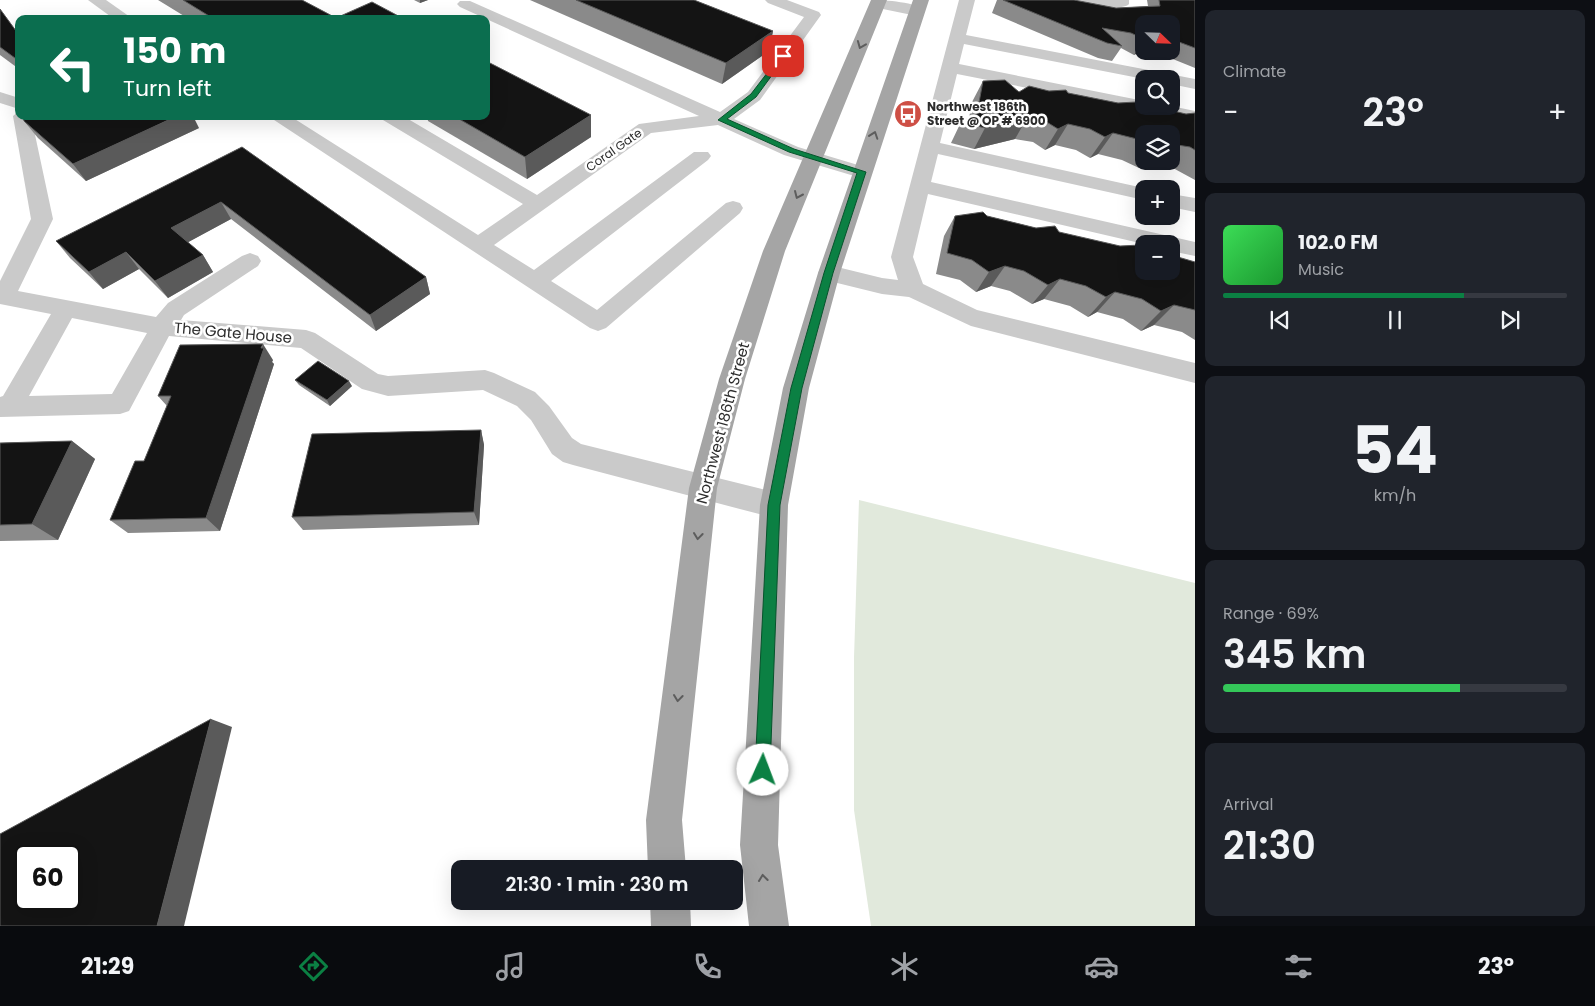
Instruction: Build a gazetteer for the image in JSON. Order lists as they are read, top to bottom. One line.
{"streets":{"main road":["Northwest 186th Street"],"street":["Coral Gate","The Gate House"]},"crossings":[["The Gate House","Northwest 186th Street"]],"places":{"bus stop":["Northwest 186th Street @ OP # 6900"]},"north":"bottom right","page":{"tile":["Climate",["54","km/h"],["Range · 69%","345 km"],["Arrival","21:30"]],"map_buttons":["+","−"],"turn":["150 m","Turn left"],"heat":["−","23°","+"],"song":["102.0 FM","Music"],"limit":"60","trip":"21:30 · 1 min · 230 m","tabs":["21:29","23°"]}}
